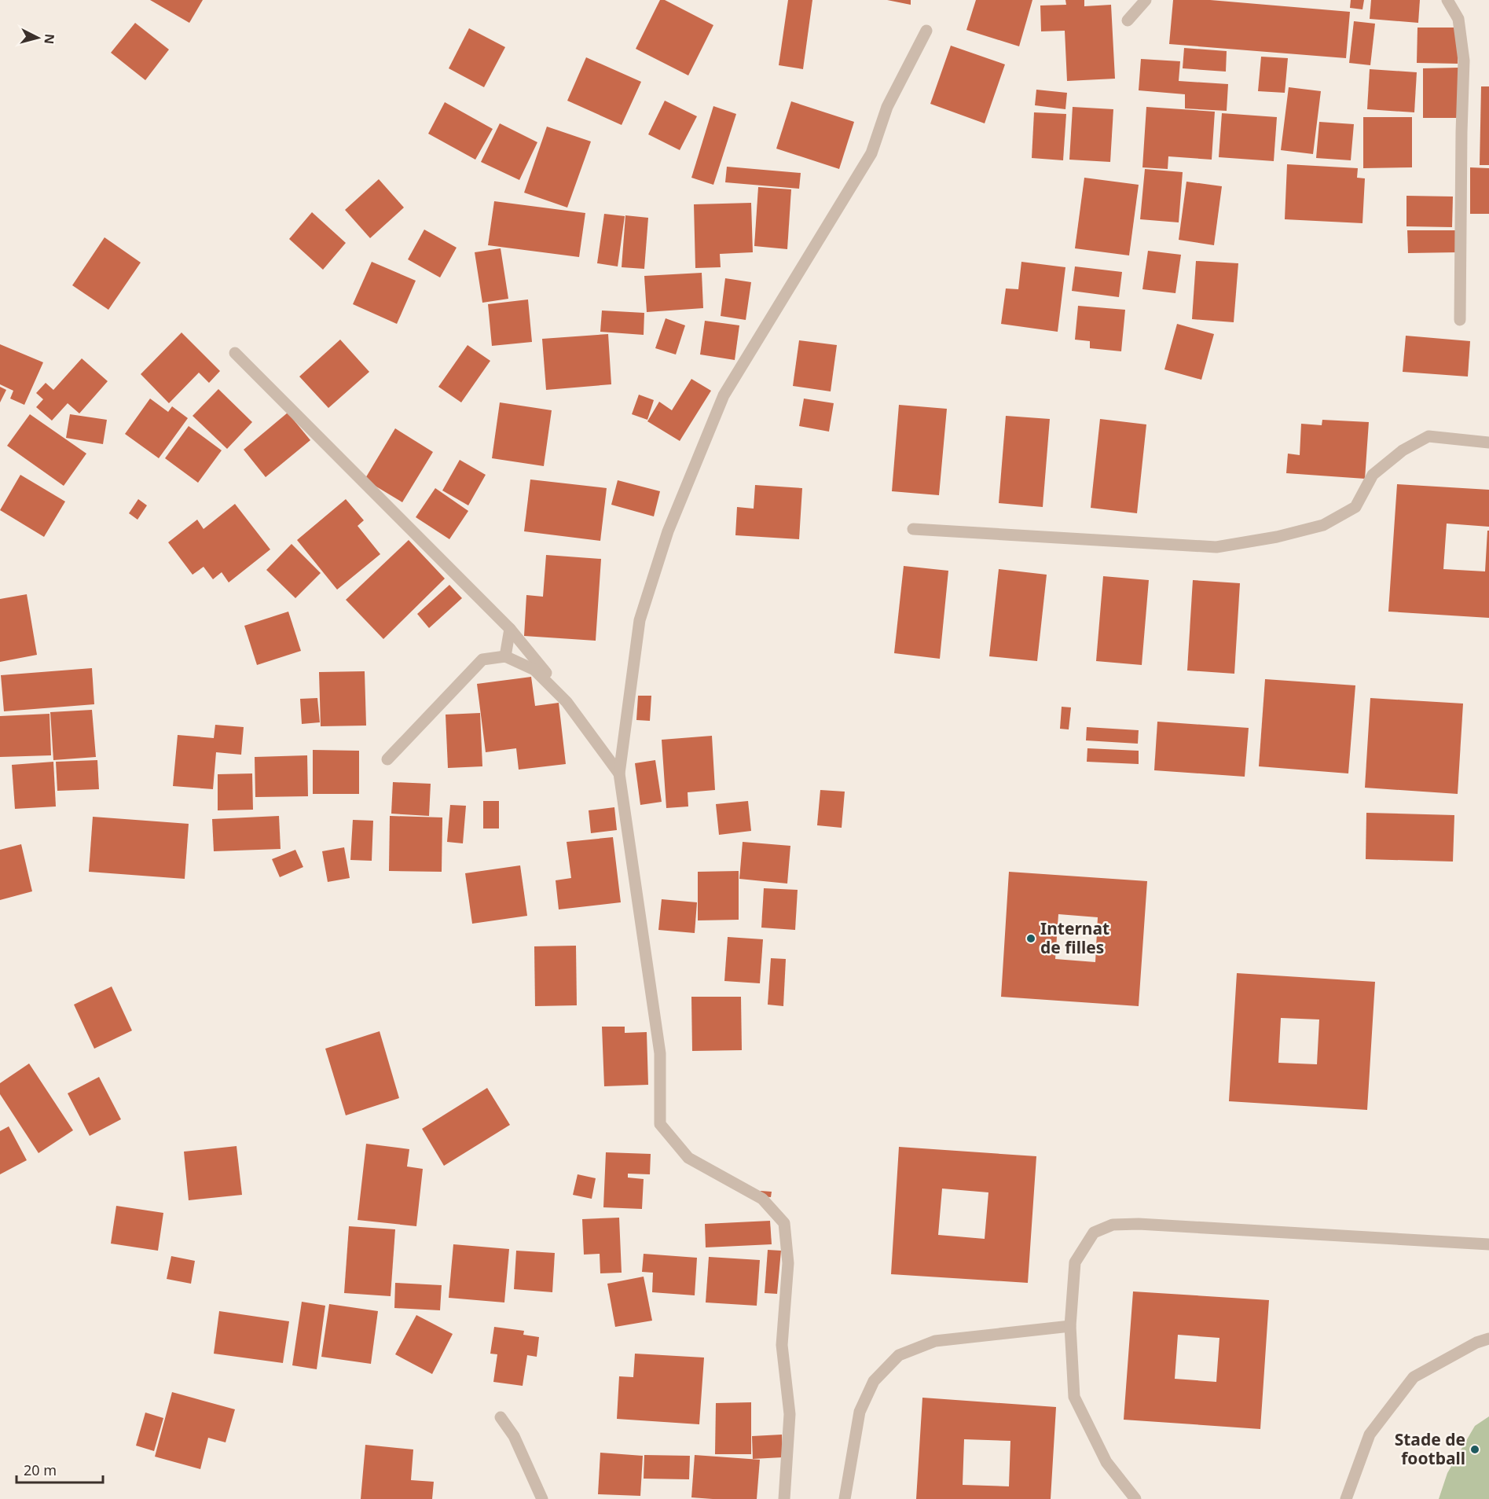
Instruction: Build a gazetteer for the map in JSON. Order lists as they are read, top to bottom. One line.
{"places":["Internat de filles","Stade de football"],"scale_bar":"20 m","north":"right"}
